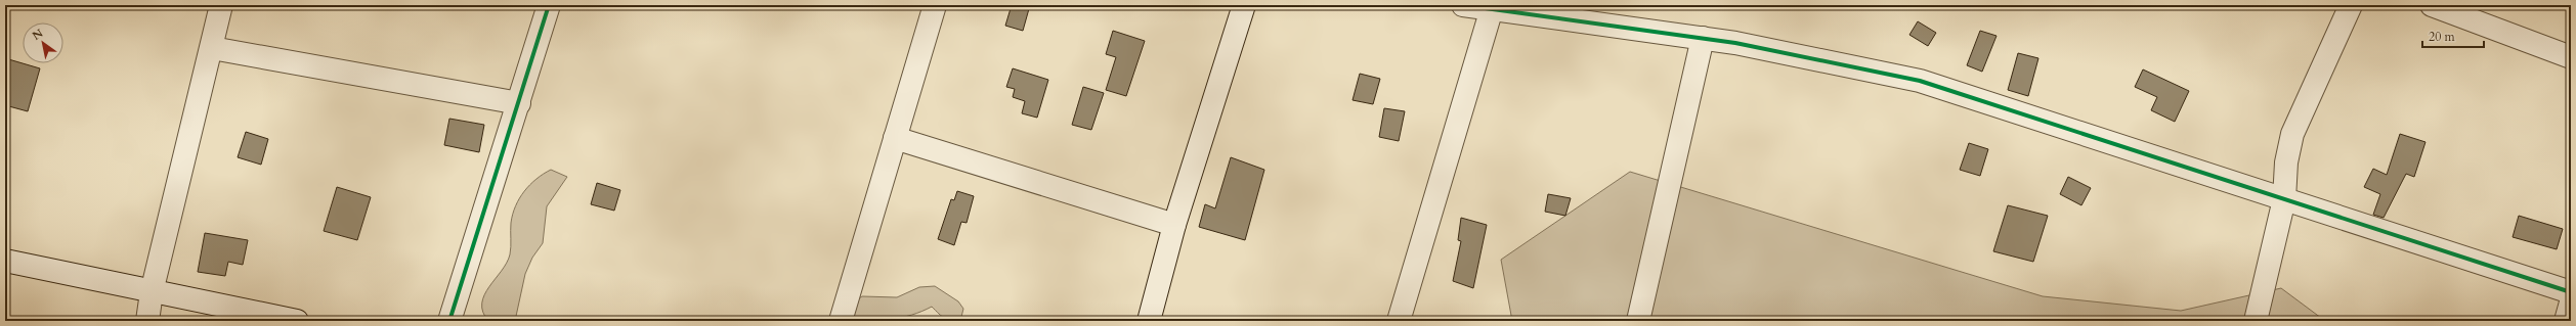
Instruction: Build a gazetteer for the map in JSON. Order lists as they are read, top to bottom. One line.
{"scale_bar":"20 m","north":"top left"}
